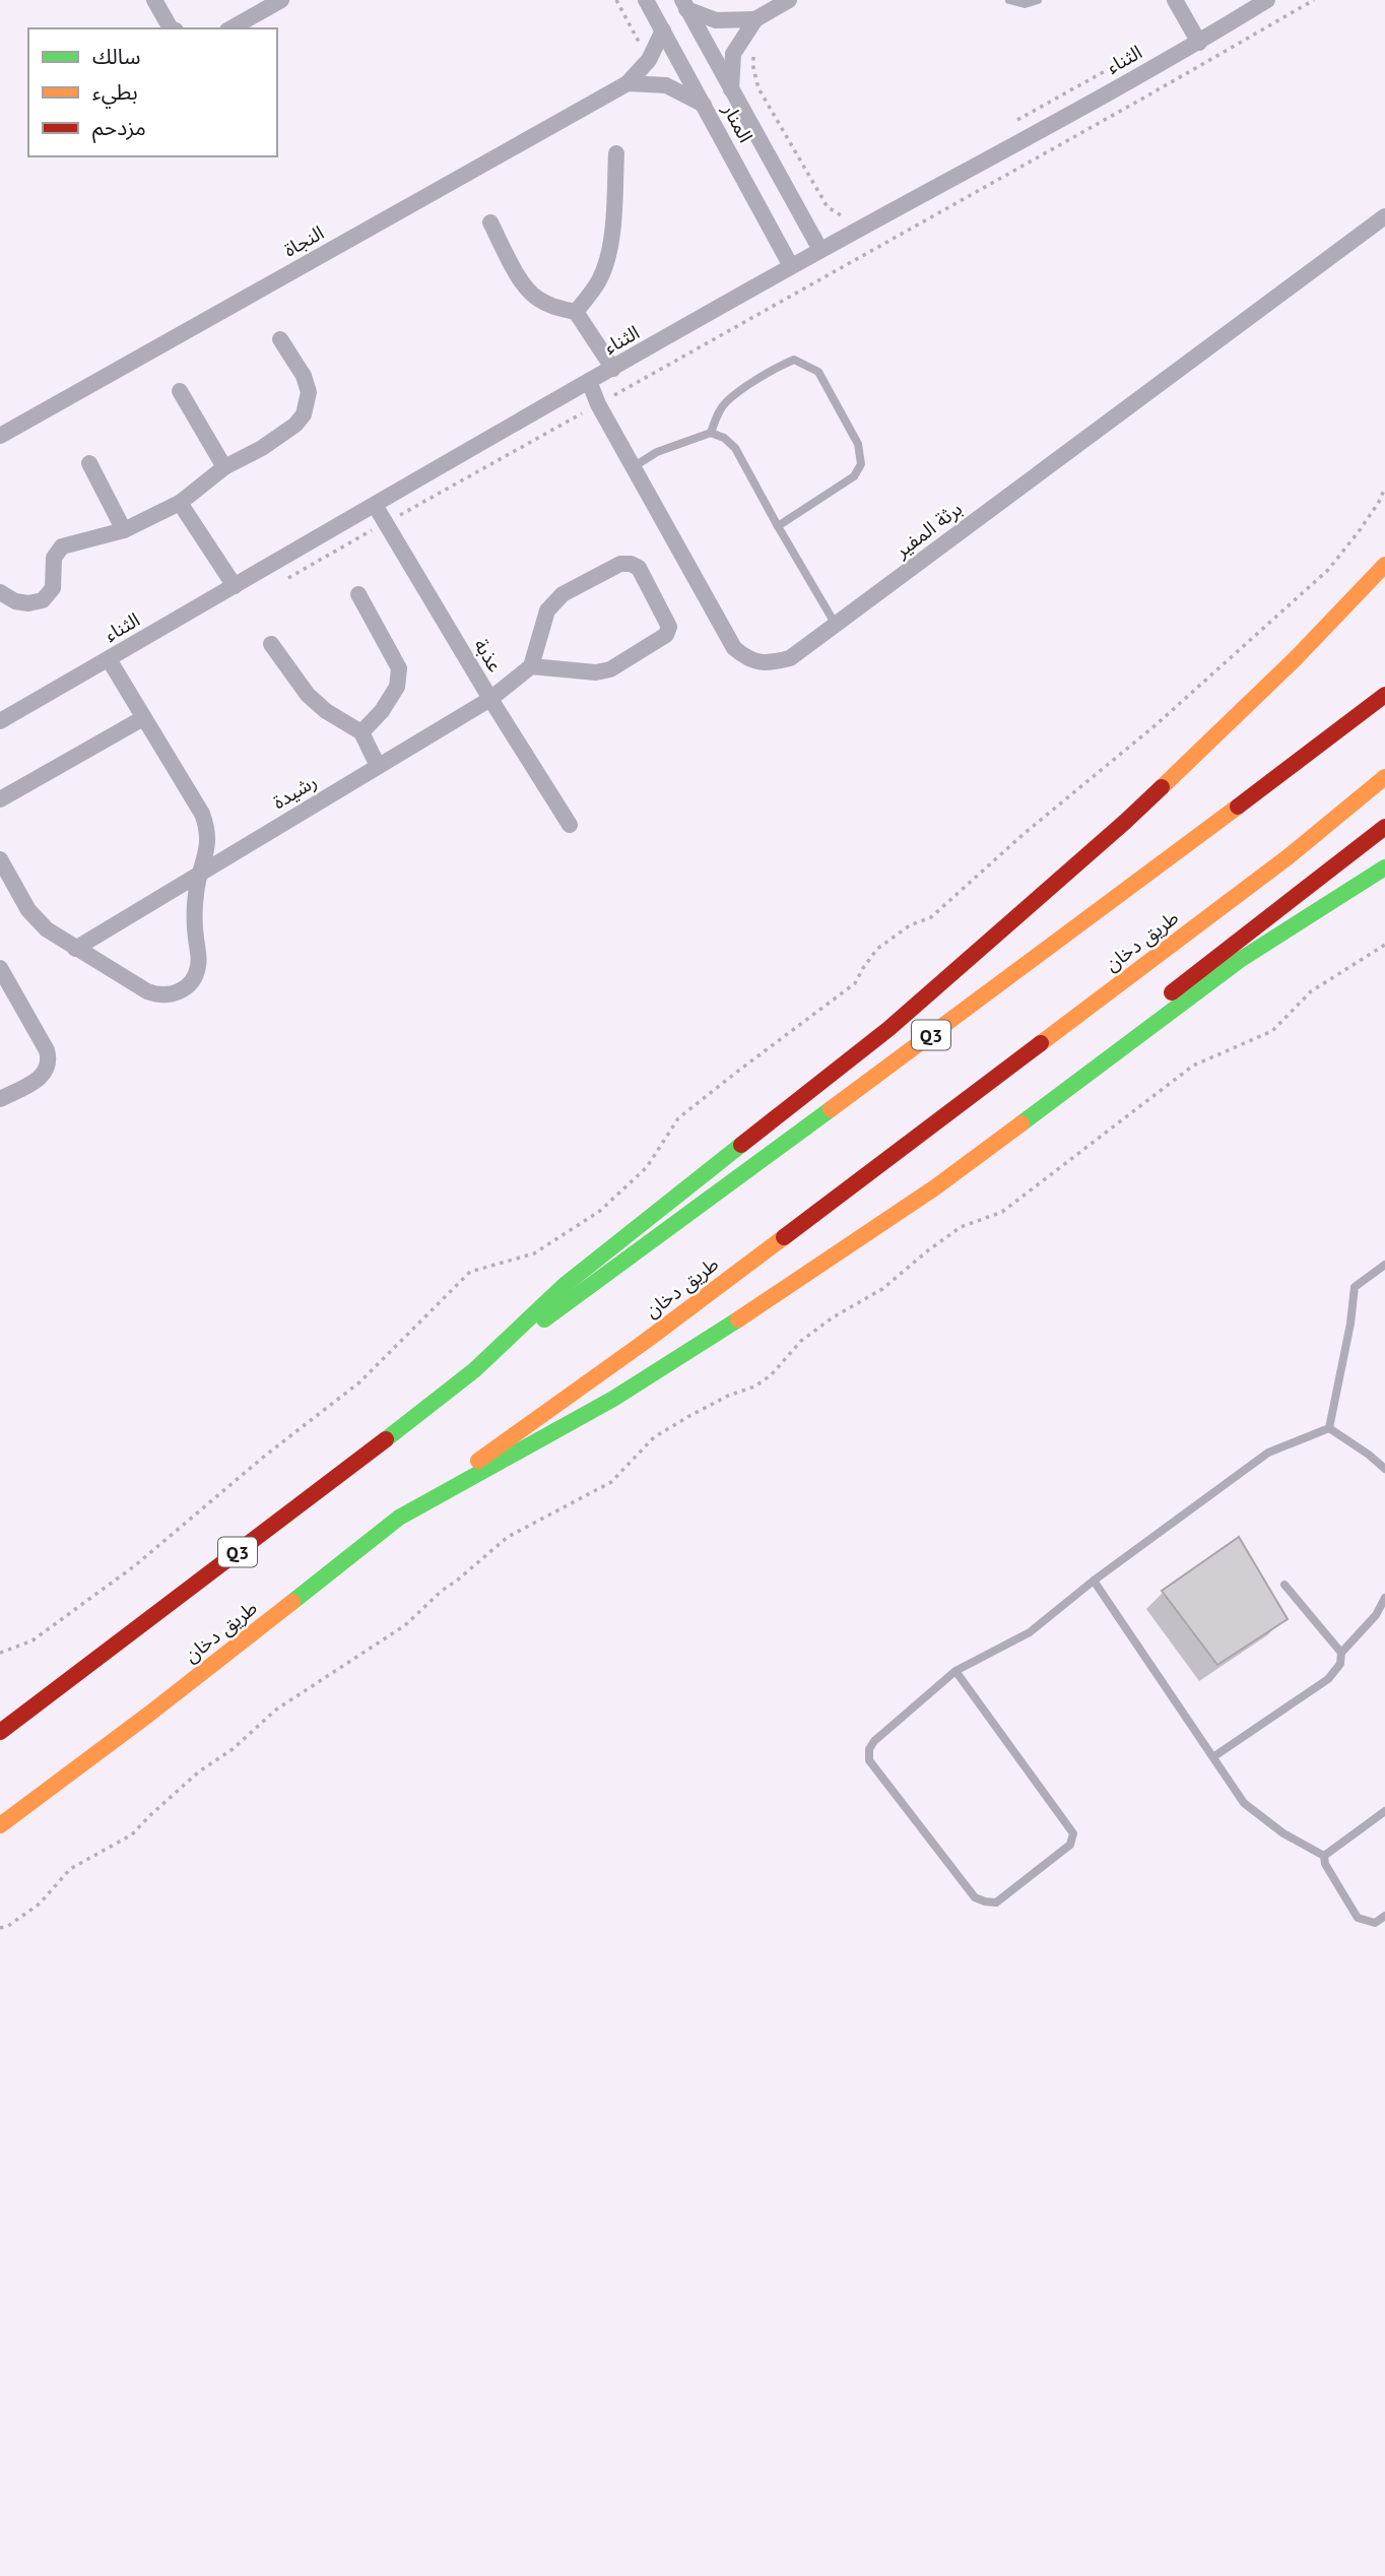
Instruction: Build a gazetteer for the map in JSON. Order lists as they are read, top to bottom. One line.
{"streets":{"main road":["طريق دخان","Q3"],"street":["الثناء","المنار","النجاة","برثة المفير","عذبة","رشيدة"]},"crossings":[["الثناء","المنار"],["الثناء","برثة المفير"],["الثناء","عذبة"],["المنار","النجاة"],["عذبة","رشيدة"]],"legend":["سالك","بطيء","مزدحم"]}
